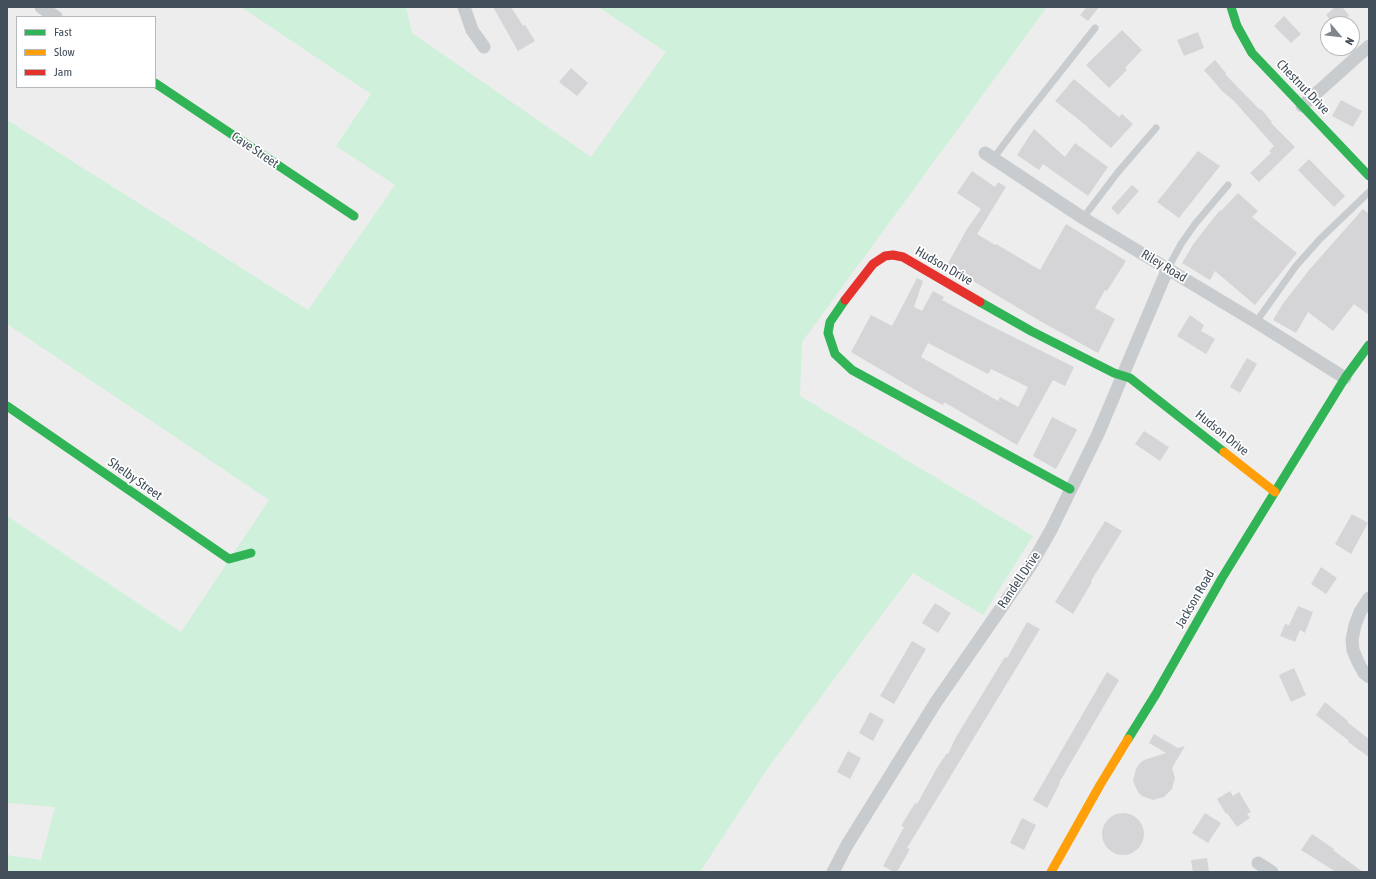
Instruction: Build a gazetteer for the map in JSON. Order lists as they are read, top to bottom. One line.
{"streets":{"street":["Chestnut Drive","Cave Street","Hudson Drive","Riley Road","Shelby Street","Randell Drive","Jackson Road"]},"crossings":[["Hudson Drive","Randell Drive"],["Hudson Drive","Jackson Road"],["Riley Road","Randell Drive"],["Riley Road","Jackson Road"]],"legend":["Fast","Slow","Jam"],"north":"bottom right"}
